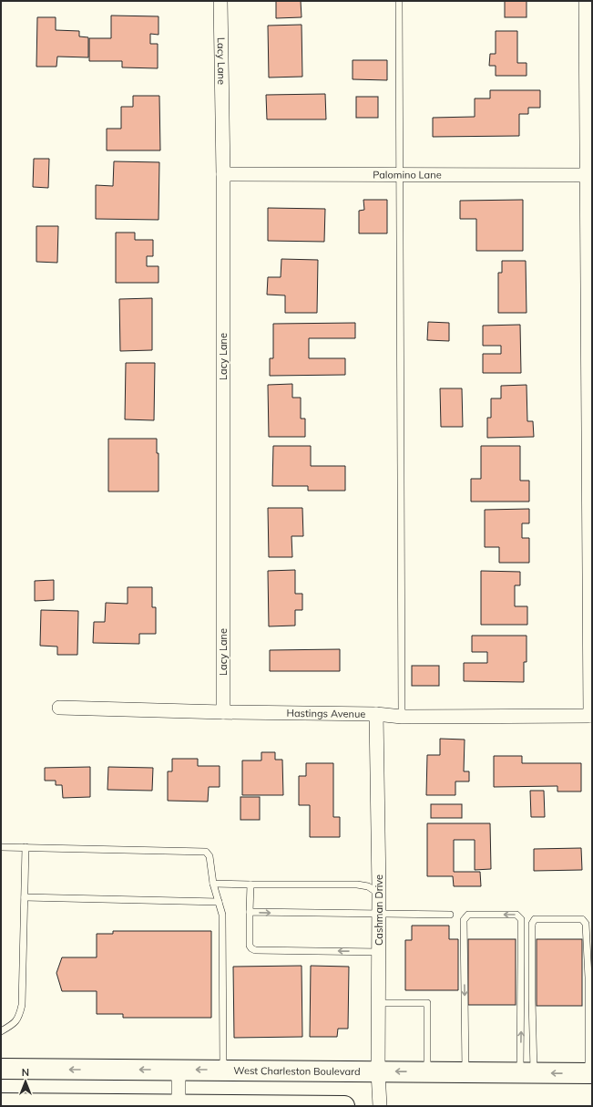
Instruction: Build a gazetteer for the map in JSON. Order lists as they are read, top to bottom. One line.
{"streets":{"main road":["West Charleston Boulevard"],"street":["Lacy Lane","Palomino Lane","Hastings Avenue","Cashman Drive"]},"crossings":[["Lacy Lane","Palomino Lane"],["Lacy Lane","Hastings Avenue"],["Hastings Avenue","Cashman Drive"],["Cashman Drive","West Charleston Boulevard"]],"north":"top"}
